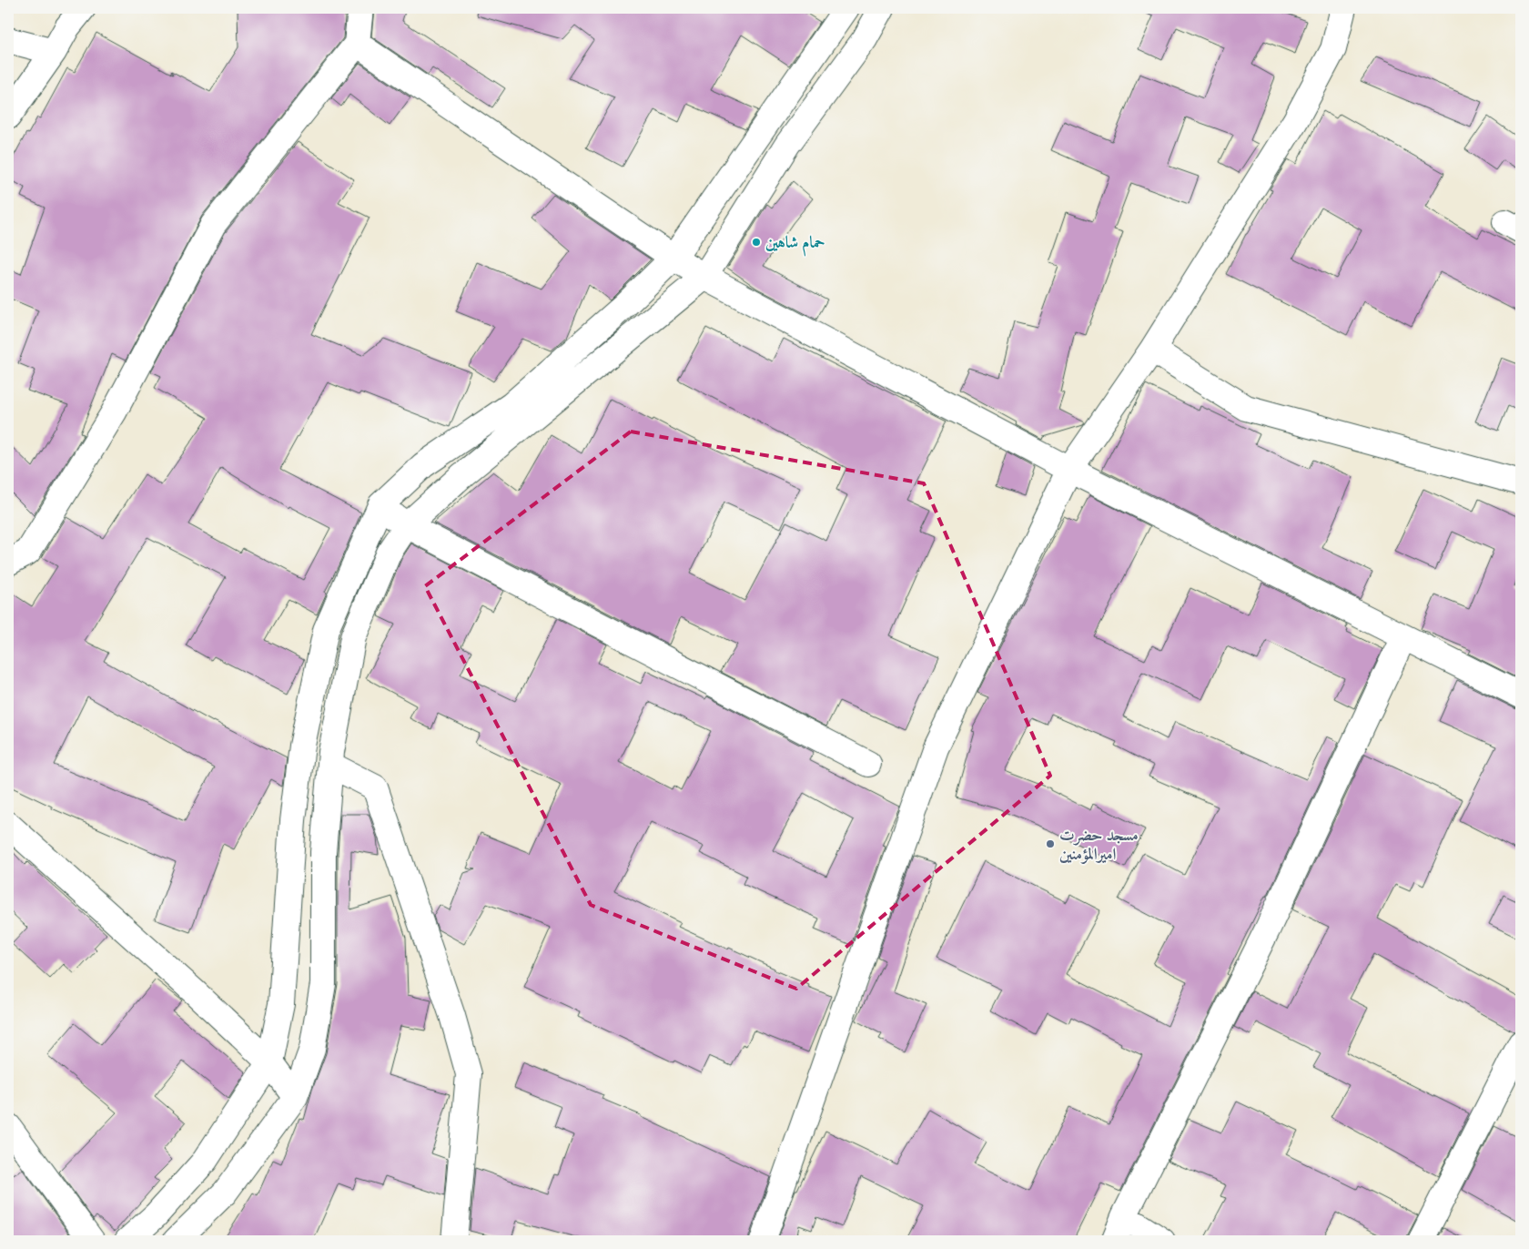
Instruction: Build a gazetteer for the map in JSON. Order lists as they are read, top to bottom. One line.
{"places":["حمام شاهین","مسجد حضرت امیرالمؤمنین"]}
